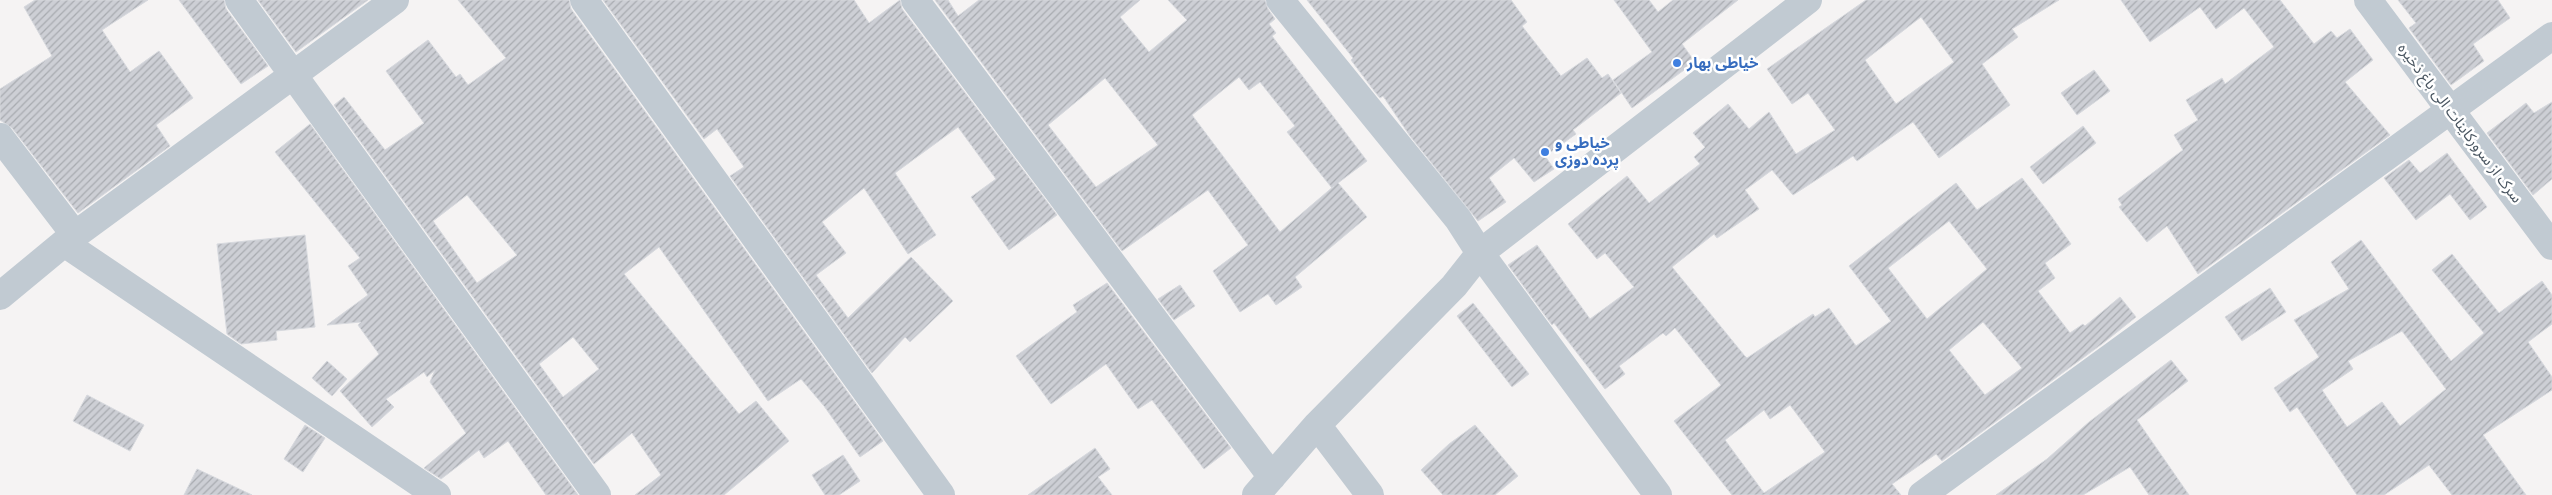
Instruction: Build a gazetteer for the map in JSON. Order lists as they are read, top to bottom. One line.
{"streets":{"street":["سرک از سرورکاینات الی باغ ذخیره"]},"places":["خیاطی بهار","خیاطی و پرده دوزی"]}
